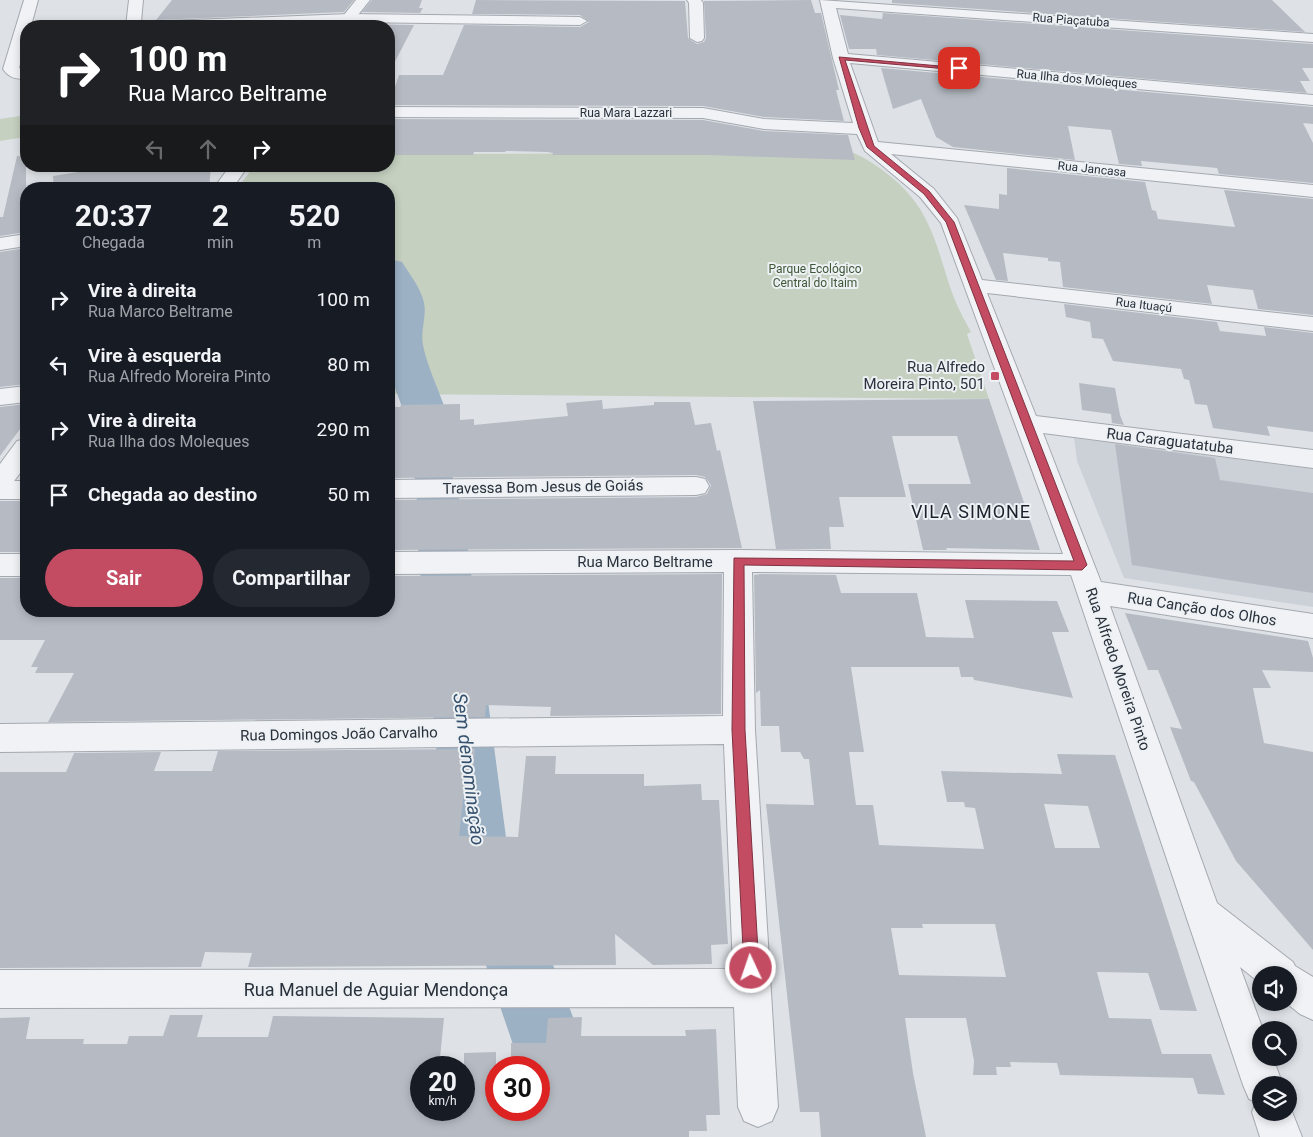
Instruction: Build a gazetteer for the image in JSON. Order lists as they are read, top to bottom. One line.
{"streets":{"street":["Rua Piaçatuba","Rua Ilha dos Moleques","Rua Mara Lazzari","Rua Jancasa","Rua Ituaçú","Rua Caraguatatuba","Travessa Bom Jesus de Goiás","Rua Marco Beltrame","Rua Canção dos Olhos","Rua Alfredo Moreira Pinto","Rua Domingos João Carvalho","Rua Manuel de Aguiar Mendonça"]},"crossings":[["Rua Mara Lazzari","Rua Jancasa"],["Rua Mara Lazzari","Rua Alfredo Moreira Pinto"],["Rua Jancasa","Rua Alfredo Moreira Pinto"],["Rua Ituaçú","Rua Alfredo Moreira Pinto"],["Rua Caraguatatuba","Rua Alfredo Moreira Pinto"],["Rua Marco Beltrame","Rua Alfredo Moreira Pinto"],["Rua Canção dos Olhos","Rua Alfredo Moreira Pinto"]],"districts":["VILA SIMONE"],"water":["Sem denominação"],"parks":["Parque Ecológico Central do Itaim"],"places":{"transit":["Rua Alfredo Moreira Pinto, 501"]},"page":{"turn":["100 m","Rua Marco Beltrame"],"eta":["20:37","Chegada","2","min","520","m"],"list":[{"name":"Vire à direita","note":"Rua Marco Beltrame","value":"100 m"},{"name":"Vire à esquerda","note":"Rua Alfredo Moreira Pinto","value":"80 m"},{"name":"Vire à direita","note":"Rua Ilha dos Moleques","value":"290 m"},{"name":"Chegada ao destino","value":"50 m"}],"buttons":["Sair","Compartilhar"],"speed":"20 km/h","limit":"30"}}
